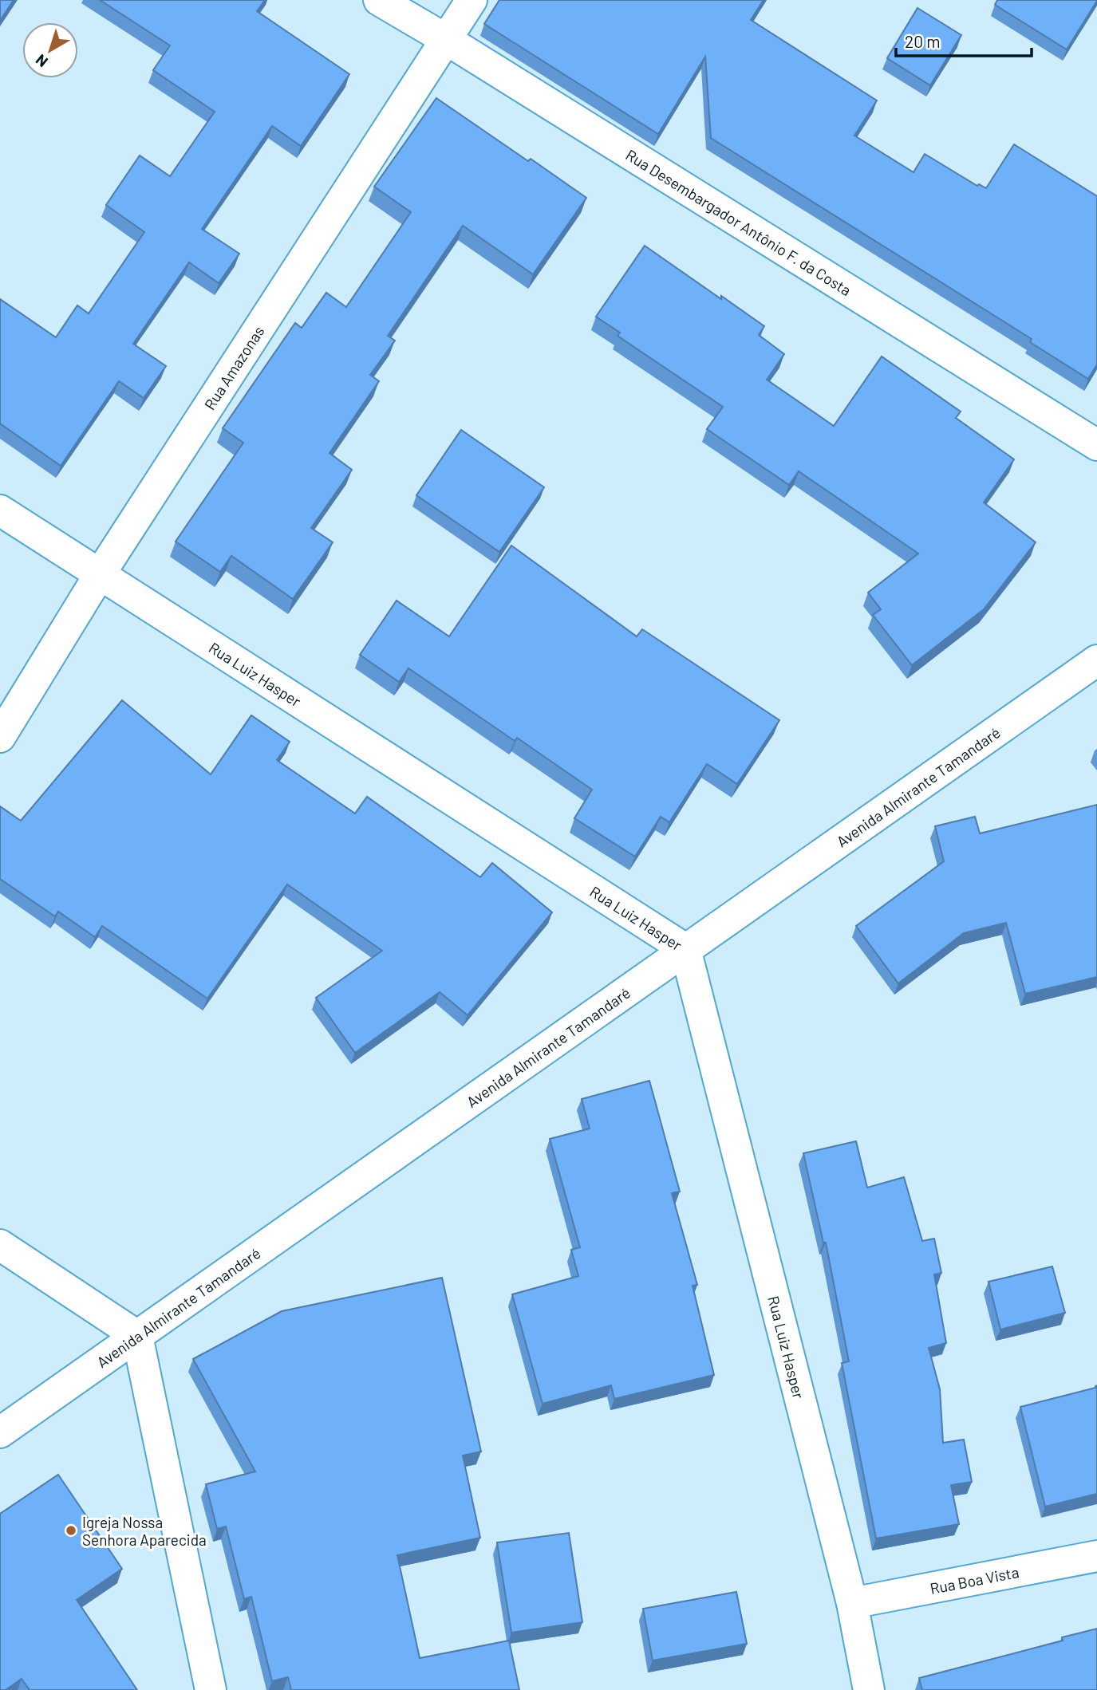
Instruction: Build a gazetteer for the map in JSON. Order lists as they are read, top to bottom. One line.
{"streets":{"street":["Rua Desembargador Antônio F. da Costa","Rua Amazonas","Rua Luiz Hasper","Avenida Almirante Tamandaré","Rua Boa Vista"]},"crossings":[["Rua Desembargador Antônio F. da Costa","Rua Amazonas"],["Rua Amazonas","Rua Luiz Hasper"],["Rua Luiz Hasper","Avenida Almirante Tamandaré"],["Rua Luiz Hasper","Rua Boa Vista"]],"places":["Igreja Nossa Senhora Aparecida"],"scale_bar":"20 m","north":"bottom left"}
